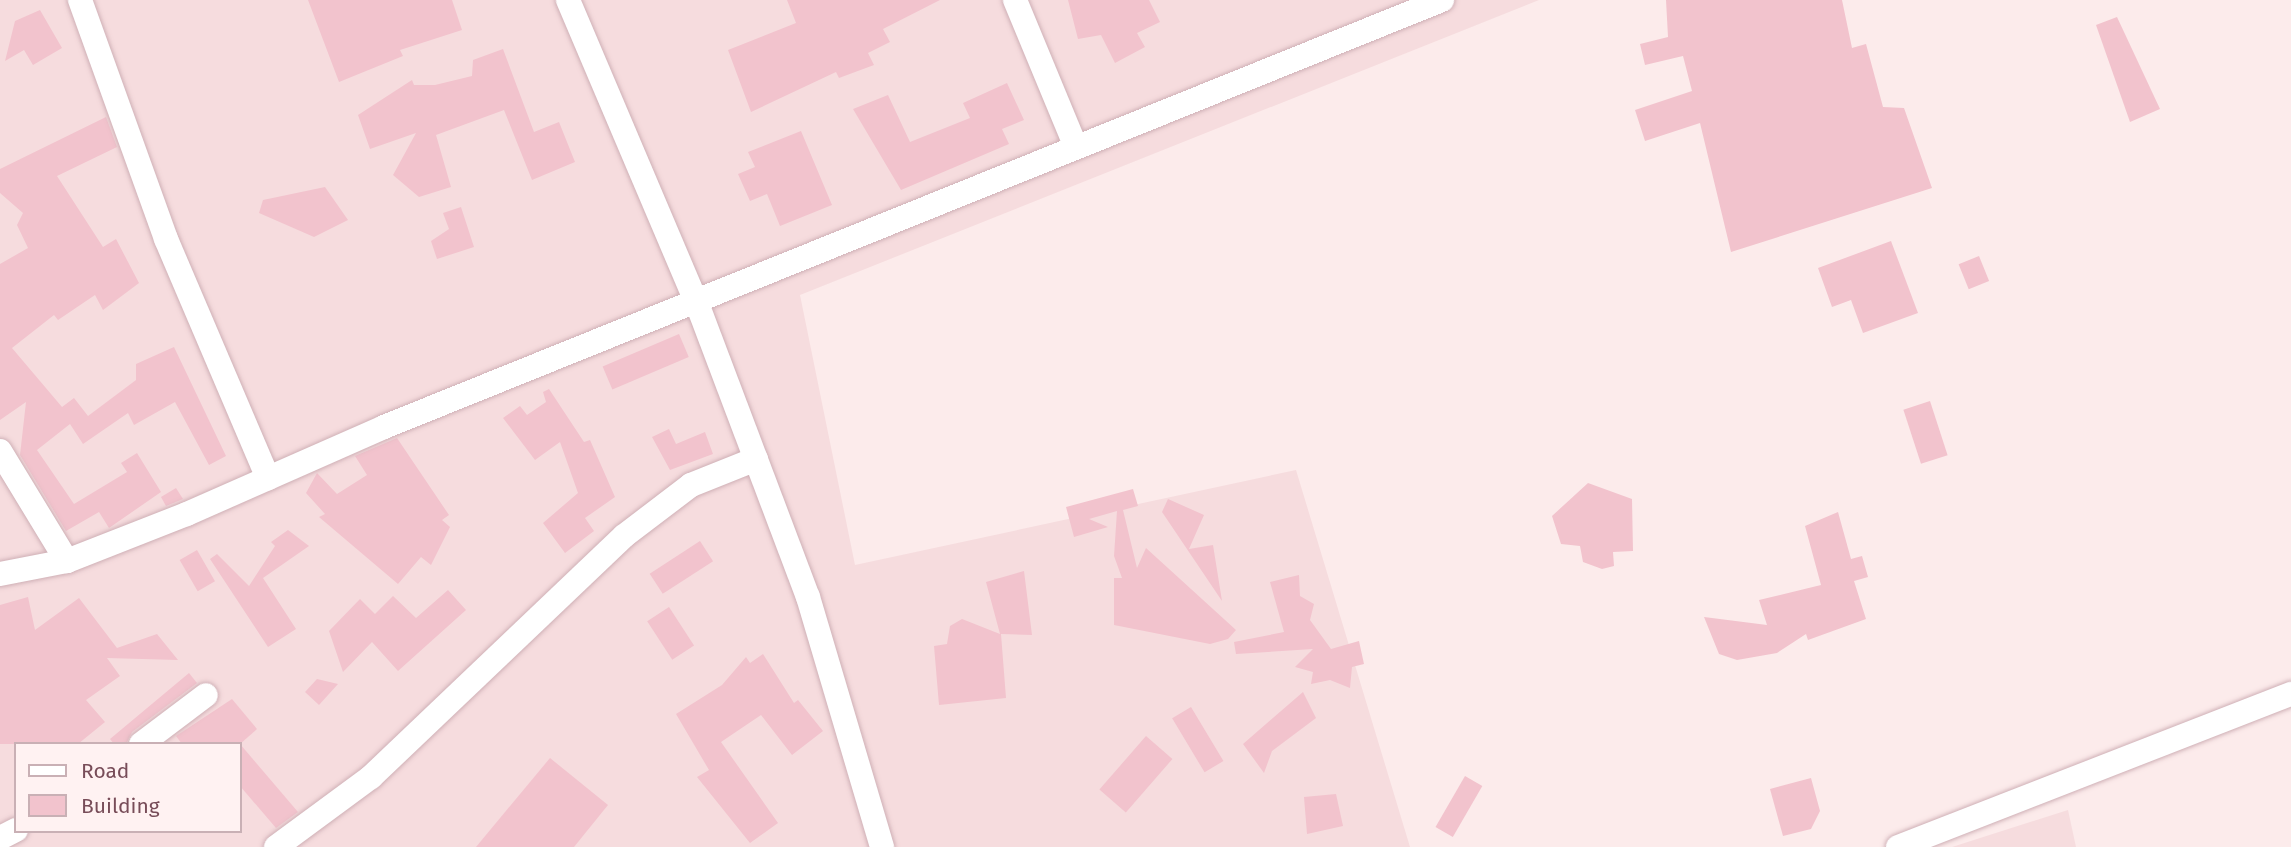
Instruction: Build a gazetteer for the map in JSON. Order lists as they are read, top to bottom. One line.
{"legend":["Road","Building"]}
